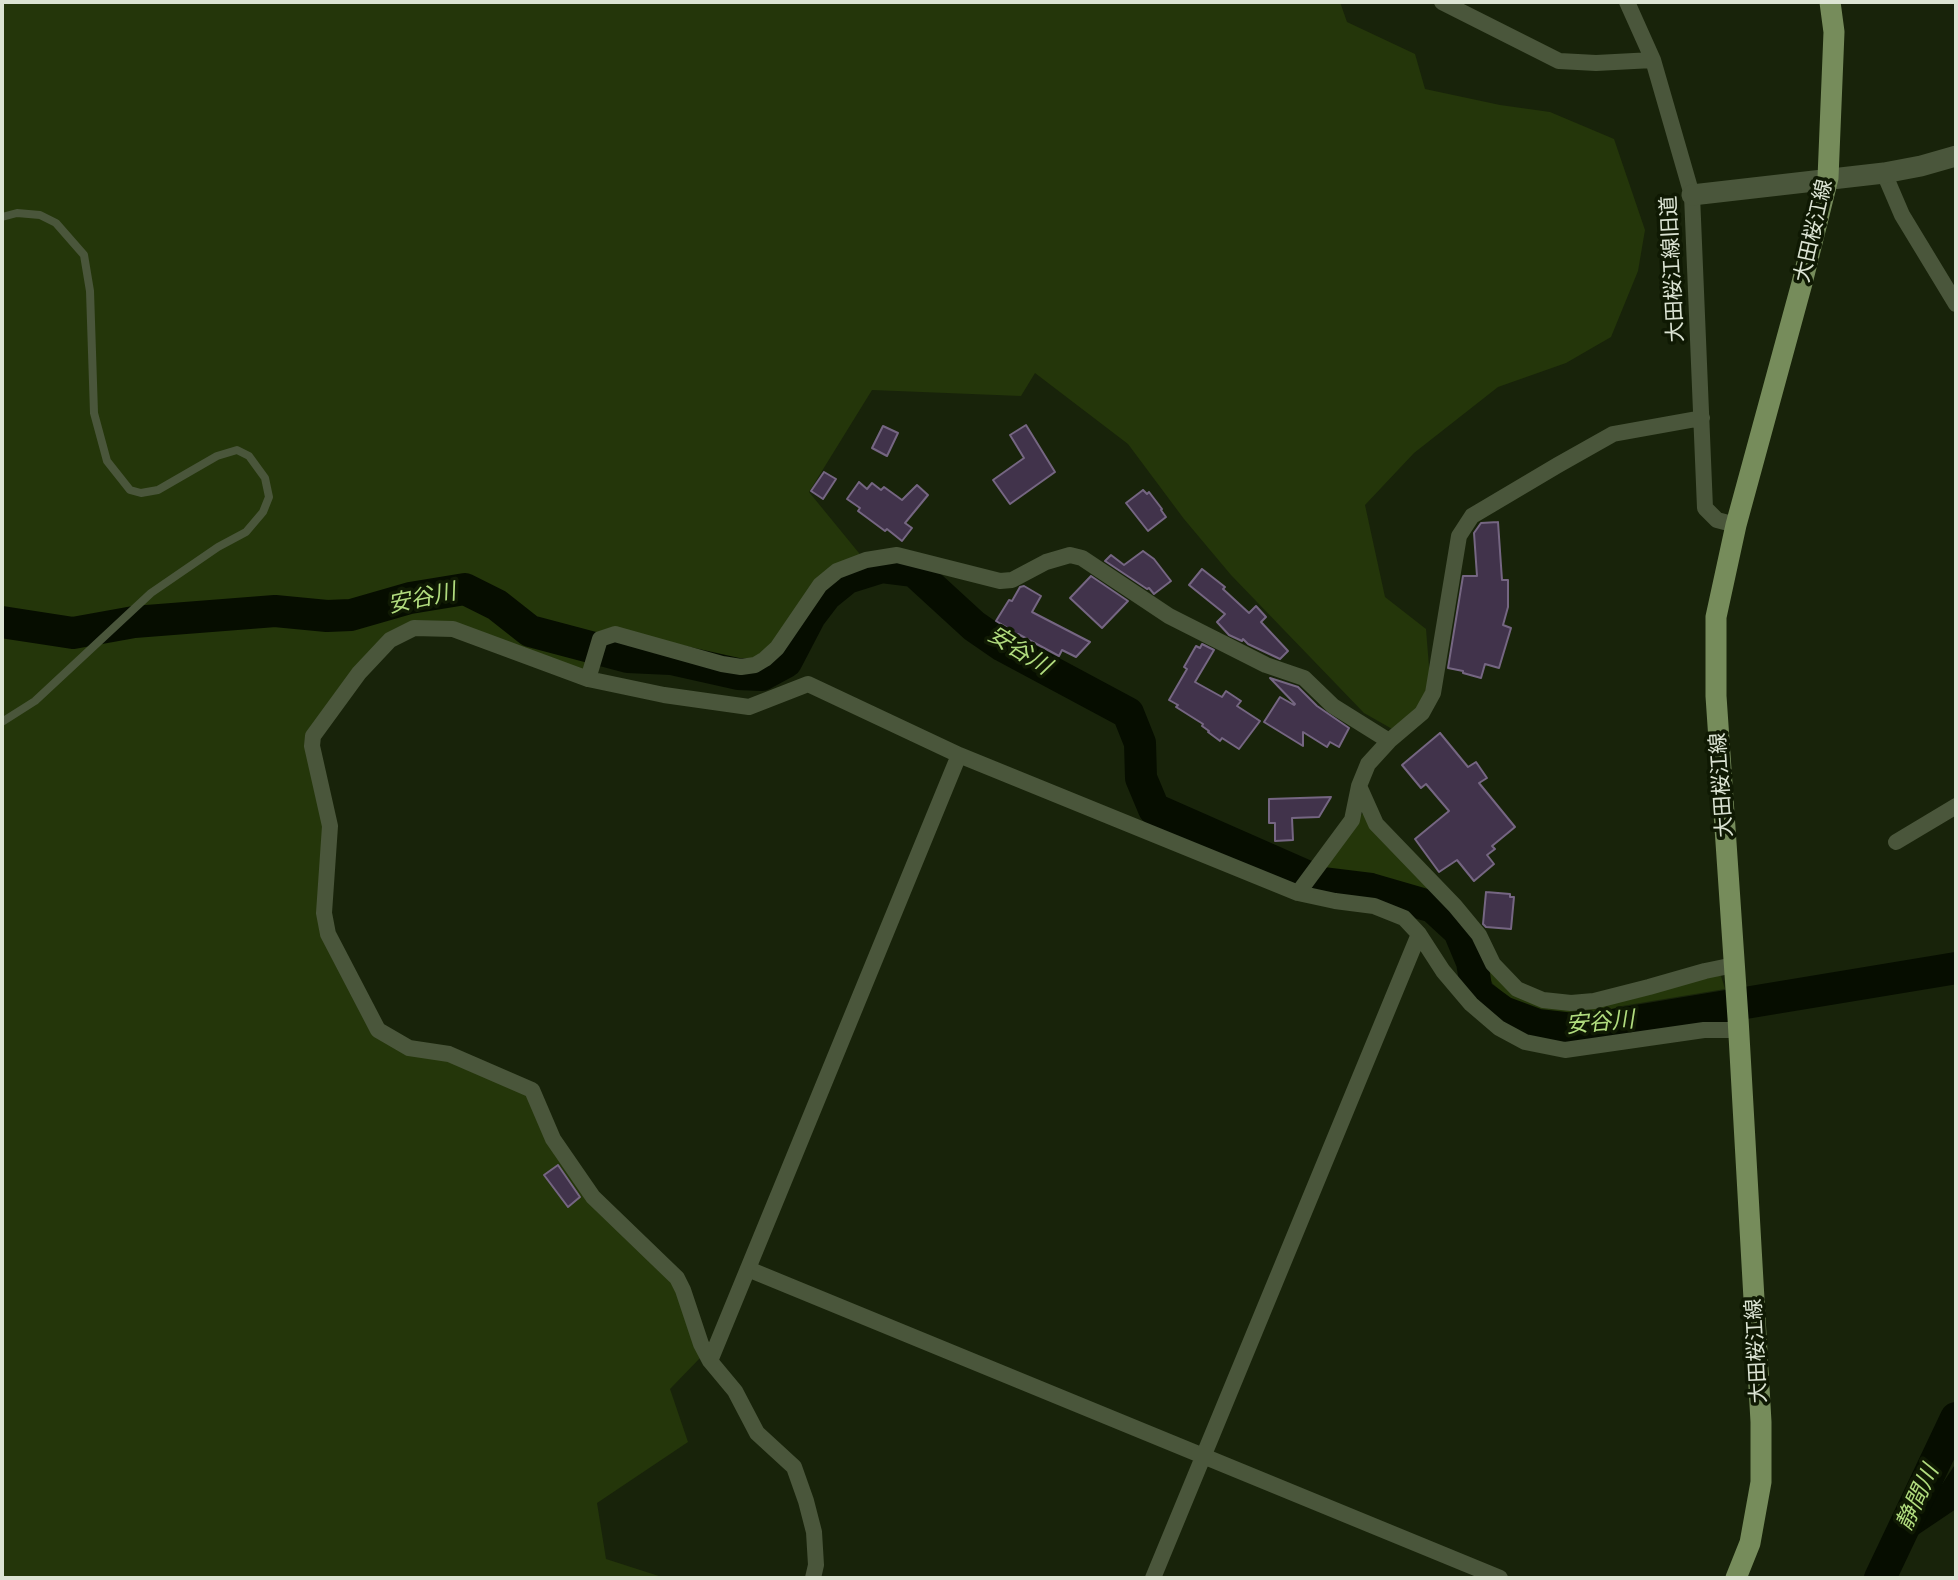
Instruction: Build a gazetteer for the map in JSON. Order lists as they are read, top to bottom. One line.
{"streets":{"main road":["大田桜江線"],"street":["大田桜江線旧道"]},"crossings":[["大田桜江線","大田桜江線旧道"]],"water":["安谷川","静間川"]}
